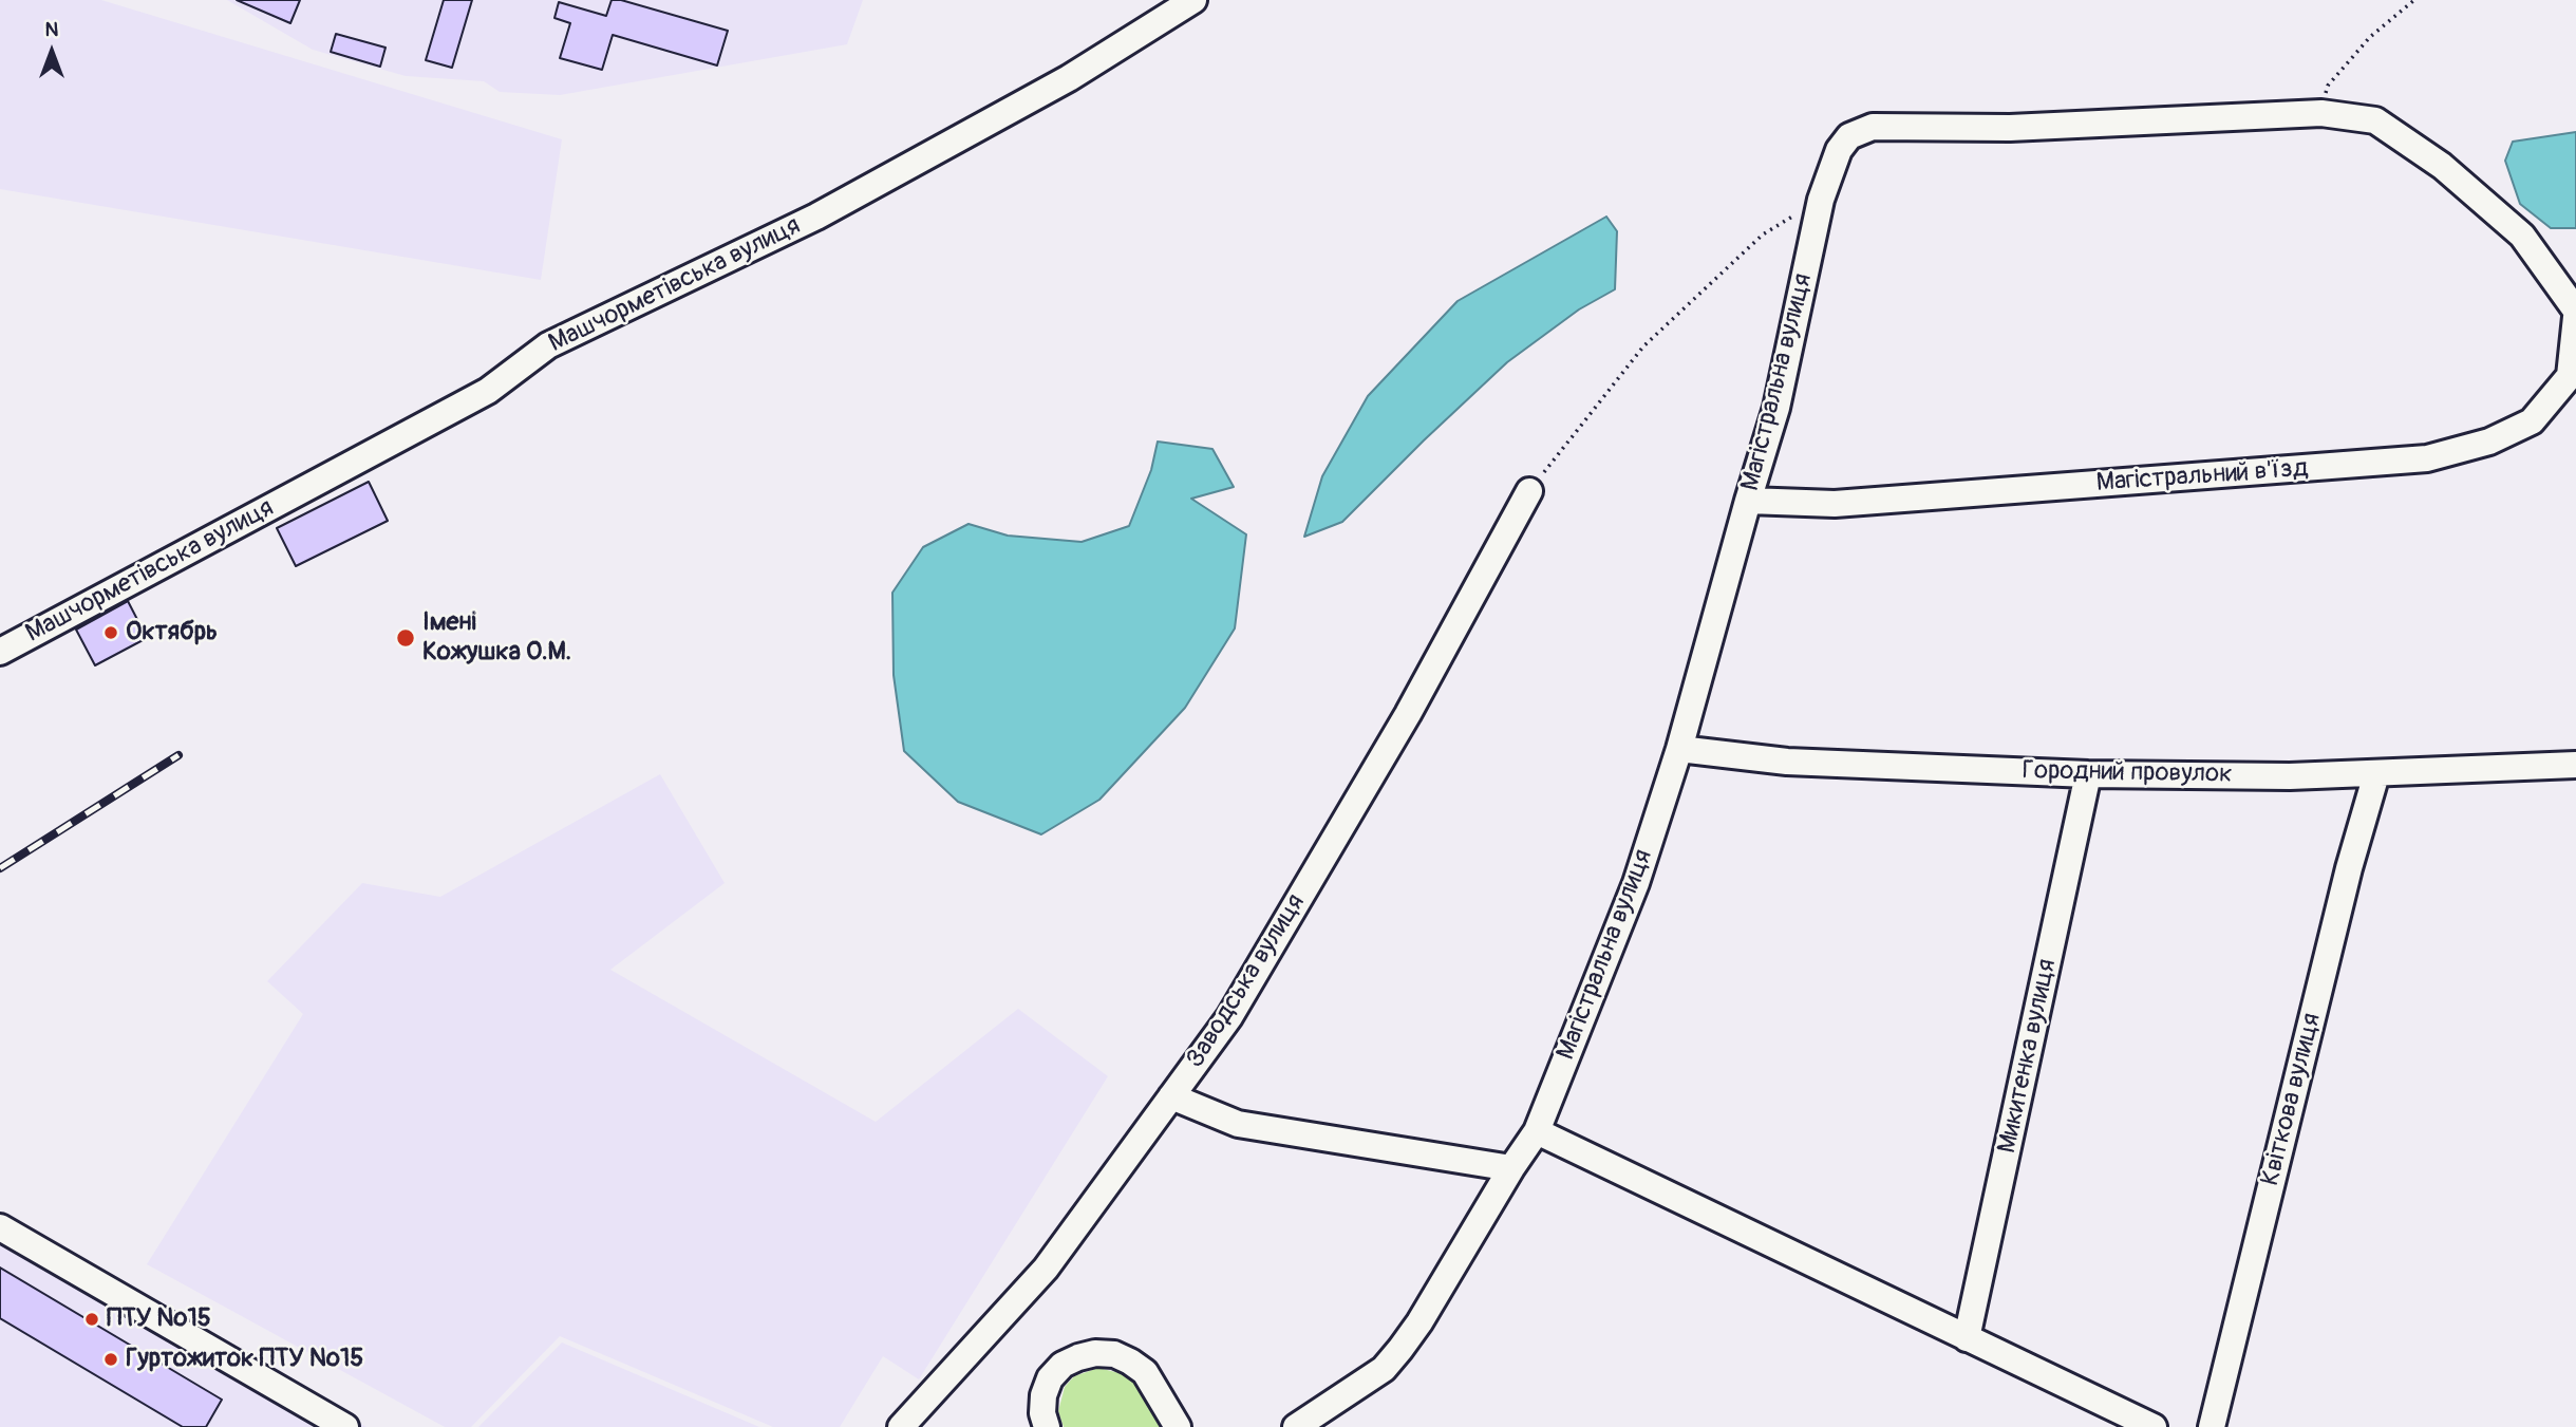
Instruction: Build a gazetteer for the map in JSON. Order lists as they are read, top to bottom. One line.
{"streets":{"street":["Машчорметівська вулиця","Магістральна вулиця","Магістральний в'їзд","Городний провулок","Заводська вулиця","Микитенка вулиця","Квіткова вулиця"]},"crossings":[["Магістральна вулиця","Магістральний в'їзд"],["Магістральна вулиця","Городний провулок"],["Городний провулок","Микитенка вулиця"],["Городний провулок","Квіткова вулиця"]],"places":["Октябрь","Імені Кожушка О.М.","ПТУ №15","Гуртожиток ПТУ №15"],"north":"top"}
